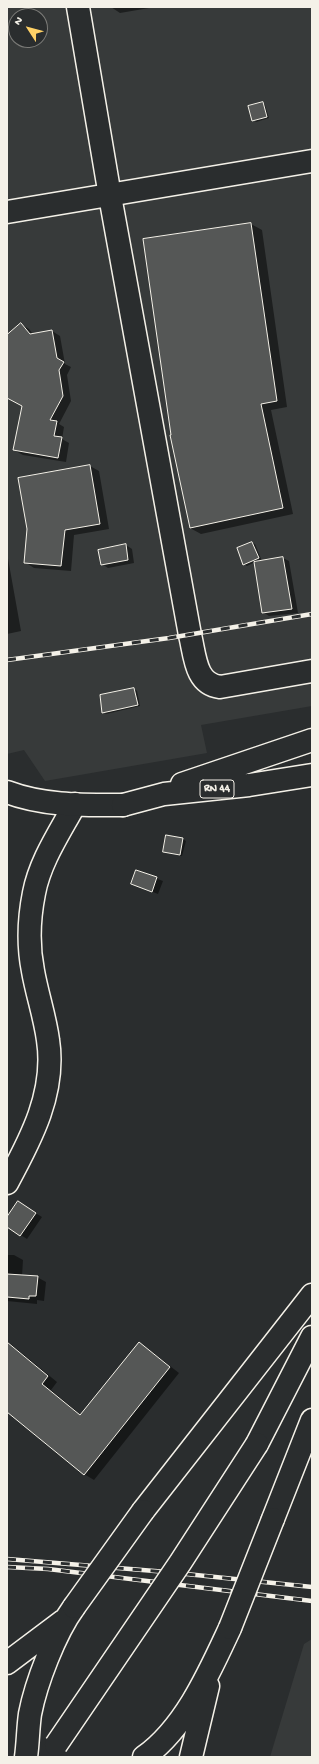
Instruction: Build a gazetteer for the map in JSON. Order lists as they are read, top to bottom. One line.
{"streets":{"main road":["RN 44"]},"north":"top left"}
